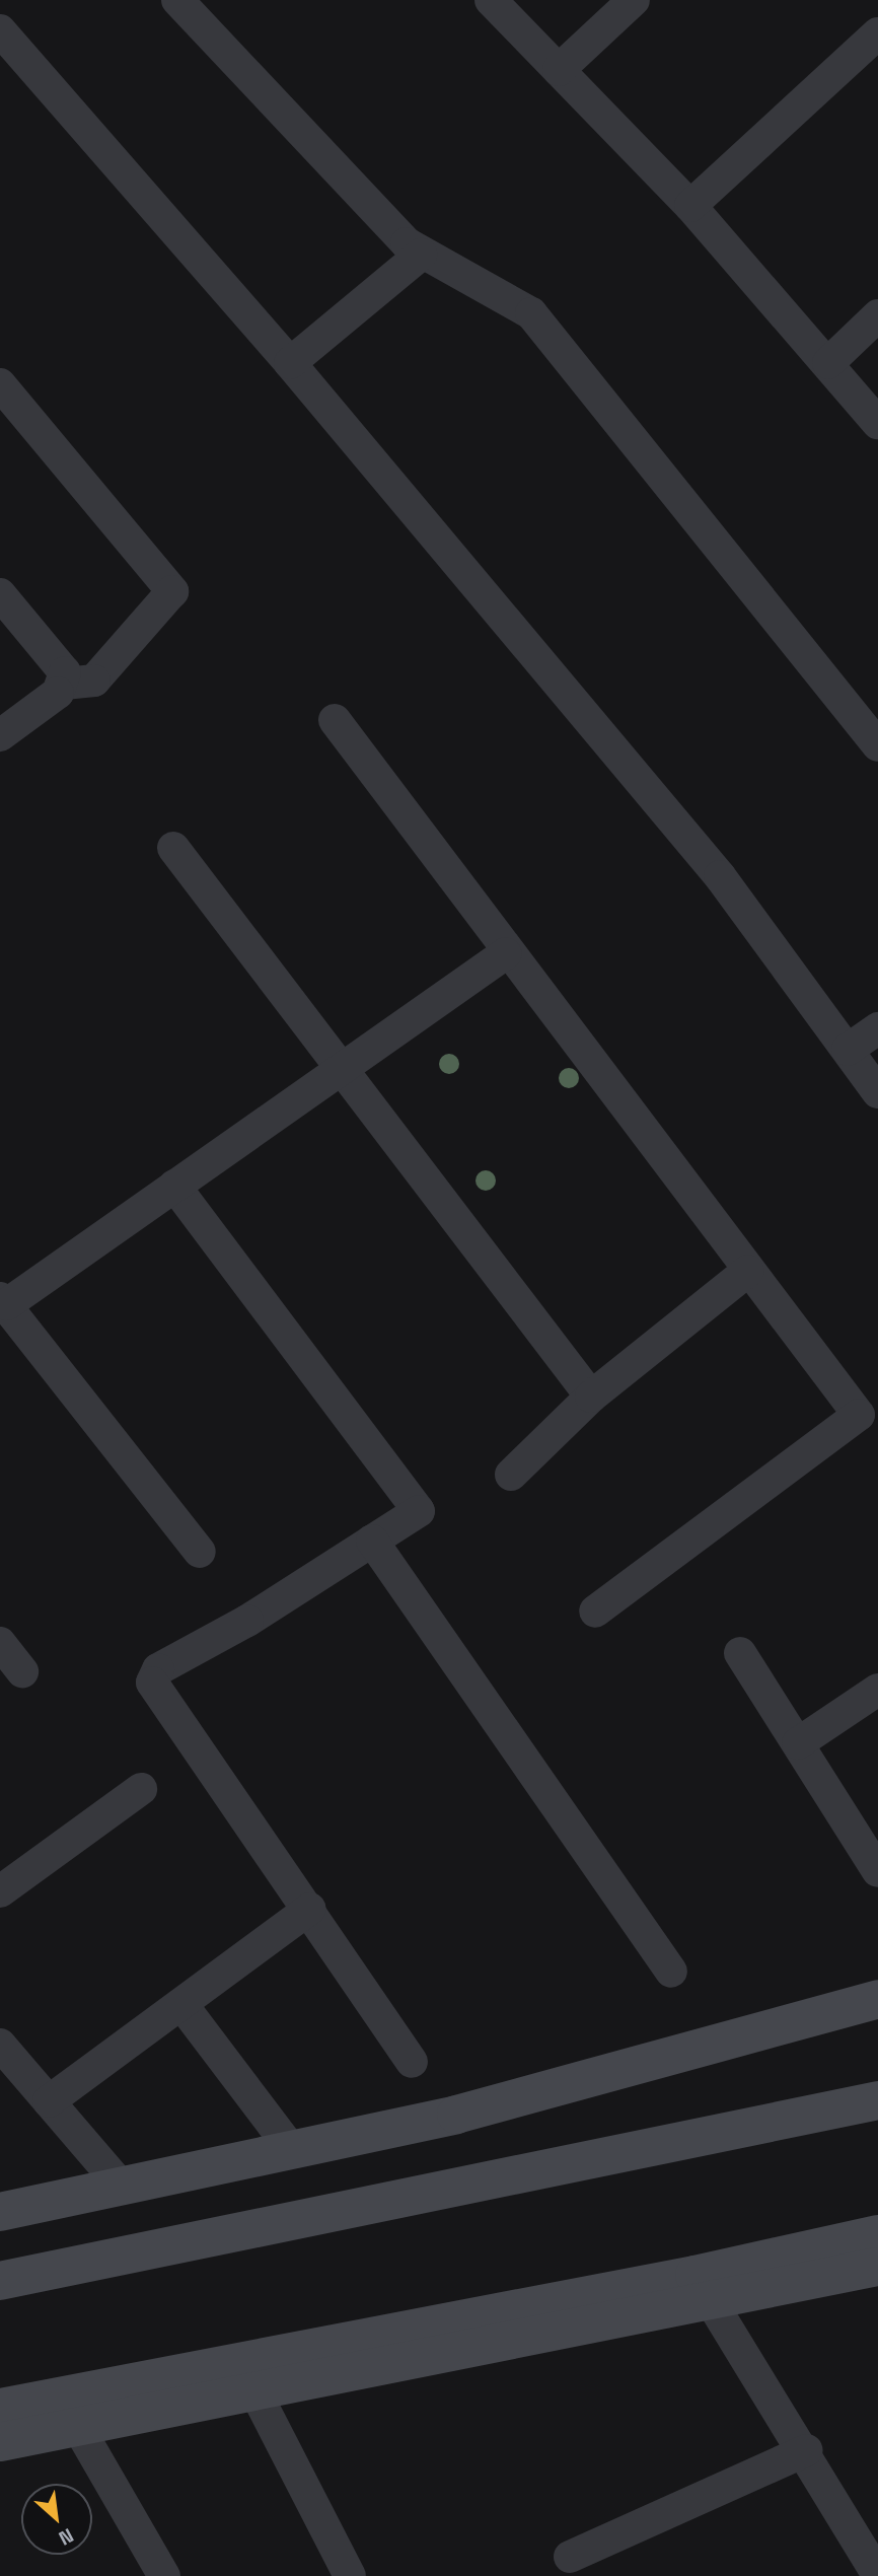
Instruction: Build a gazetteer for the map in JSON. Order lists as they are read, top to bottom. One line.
{"north":"bottom right"}
